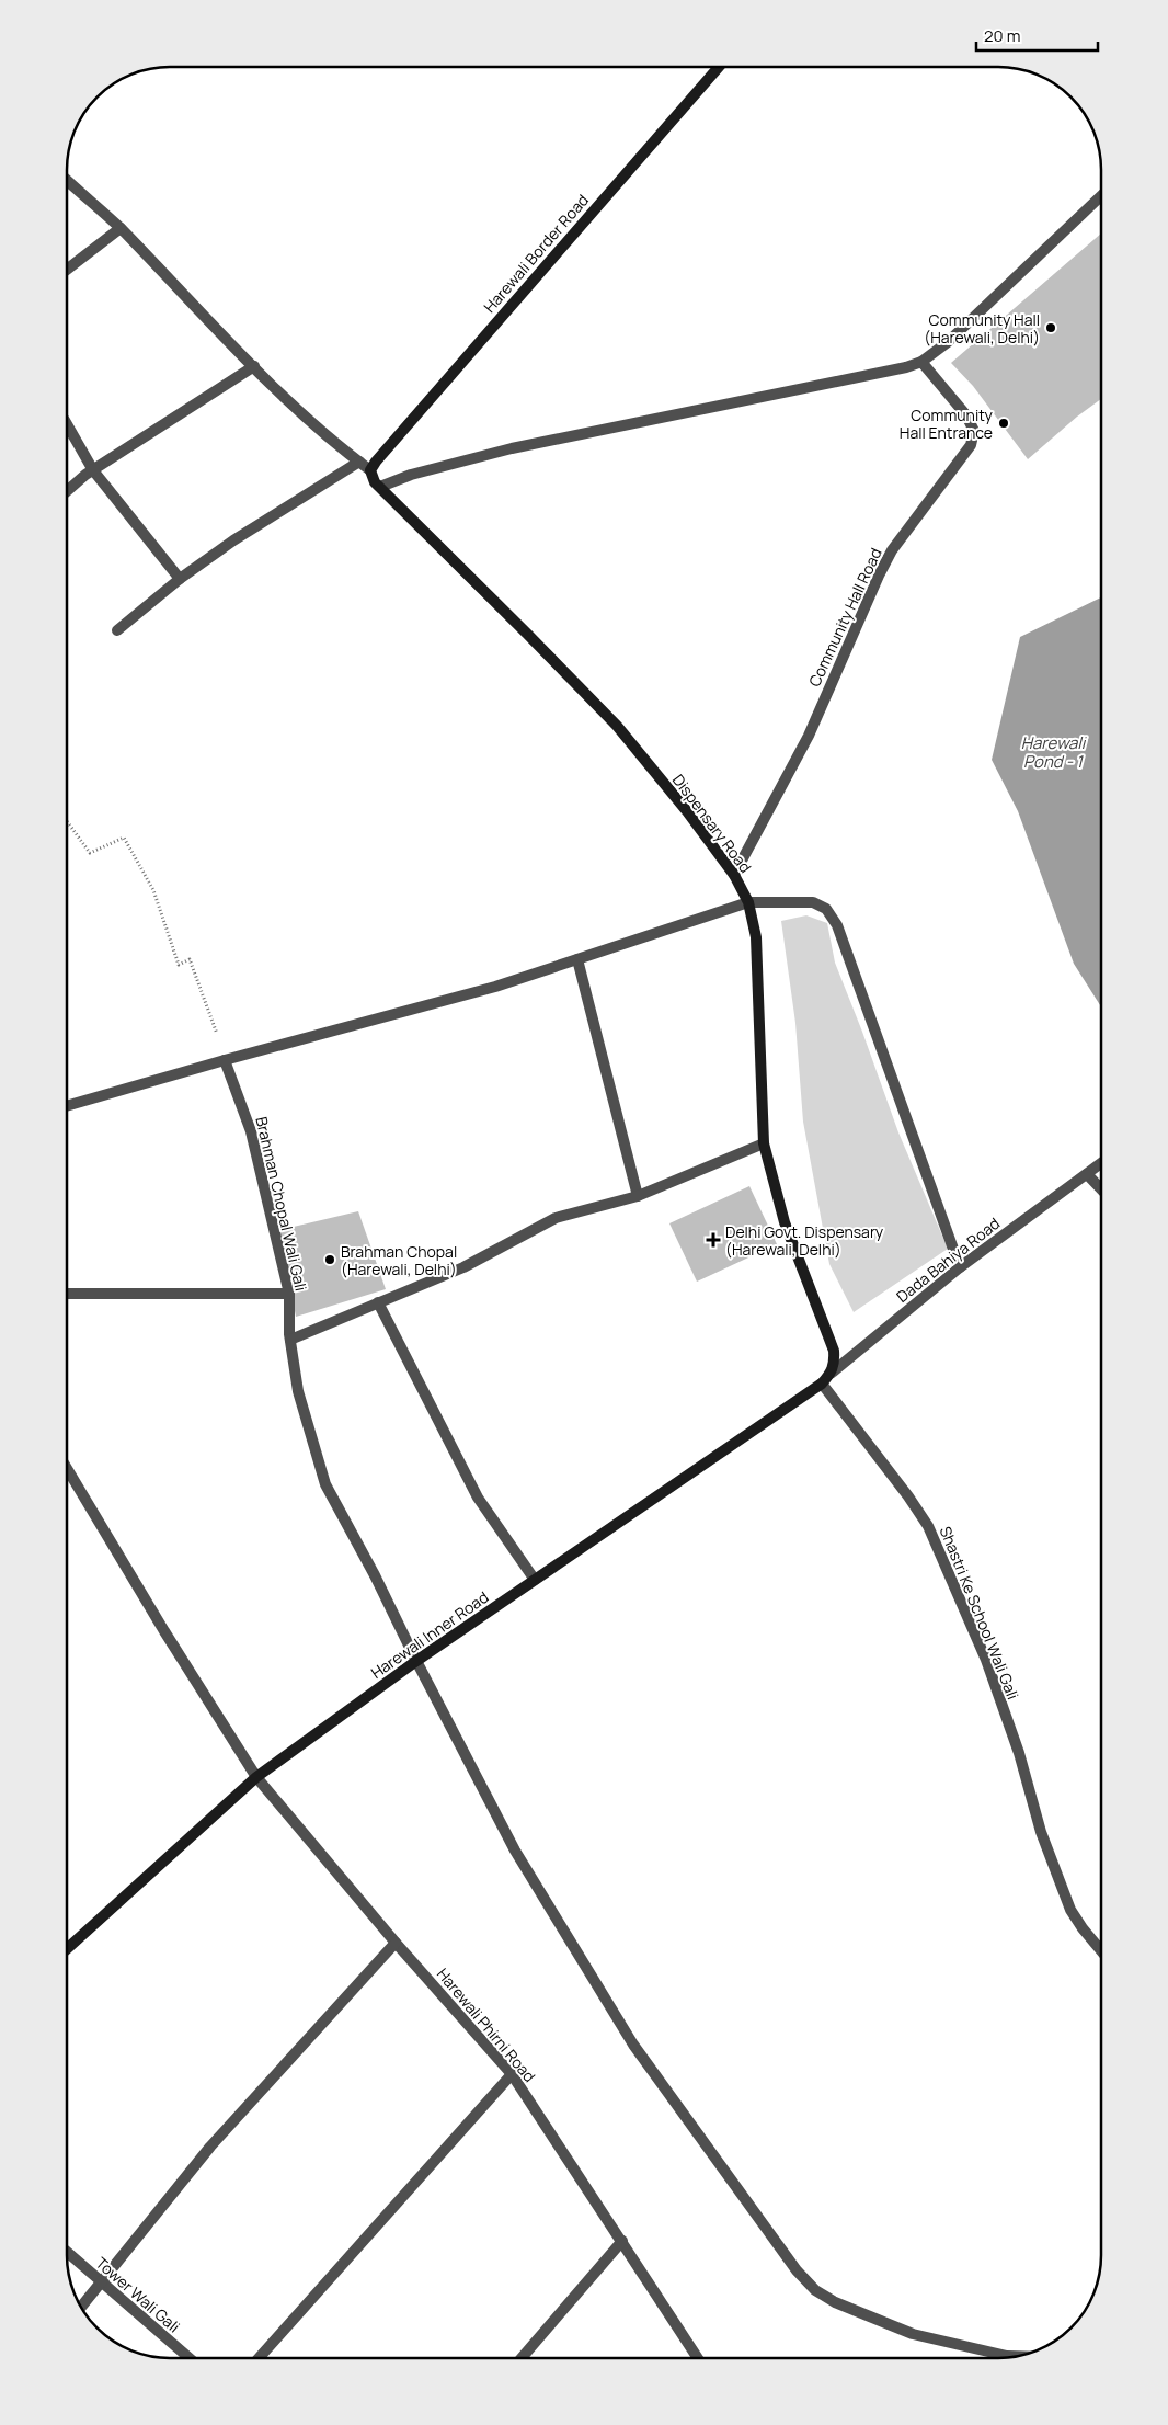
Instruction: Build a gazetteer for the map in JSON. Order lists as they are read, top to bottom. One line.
{"streets":{"street":["Harewali Border Road","Community Hall Road","Dispensary Road","Brahman Chopal Wali Gali","Dada Bahiya Road","Shastri Ke School Wali Gali","Harewali Inner Road","Harewali Phirni Road","Tower Wali Gali"]},"crossings":[["Harewali Border Road","Dispensary Road"],["Community Hall Road","Dispensary Road"],["Dispensary Road","Dada Bahiya Road"],["Dispensary Road","Harewali Inner Road"],["Brahman Chopal Wali Gali","Harewali Inner Road"],["Dada Bahiya Road","Harewali Inner Road"],["Shastri Ke School Wali Gali","Harewali Inner Road"],["Harewali Inner Road","Harewali Phirni Road"]],"water":["Harewali Pond - 1"],"places":{"other":["Community Hall (Harewali, Delhi)","Community Hall Entrance","Brahman Chopal (Harewali, Delhi)"],"health":["Delhi Govt. Dispensary (Harewali, Delhi)"]},"scale_bar":"20 m"}
